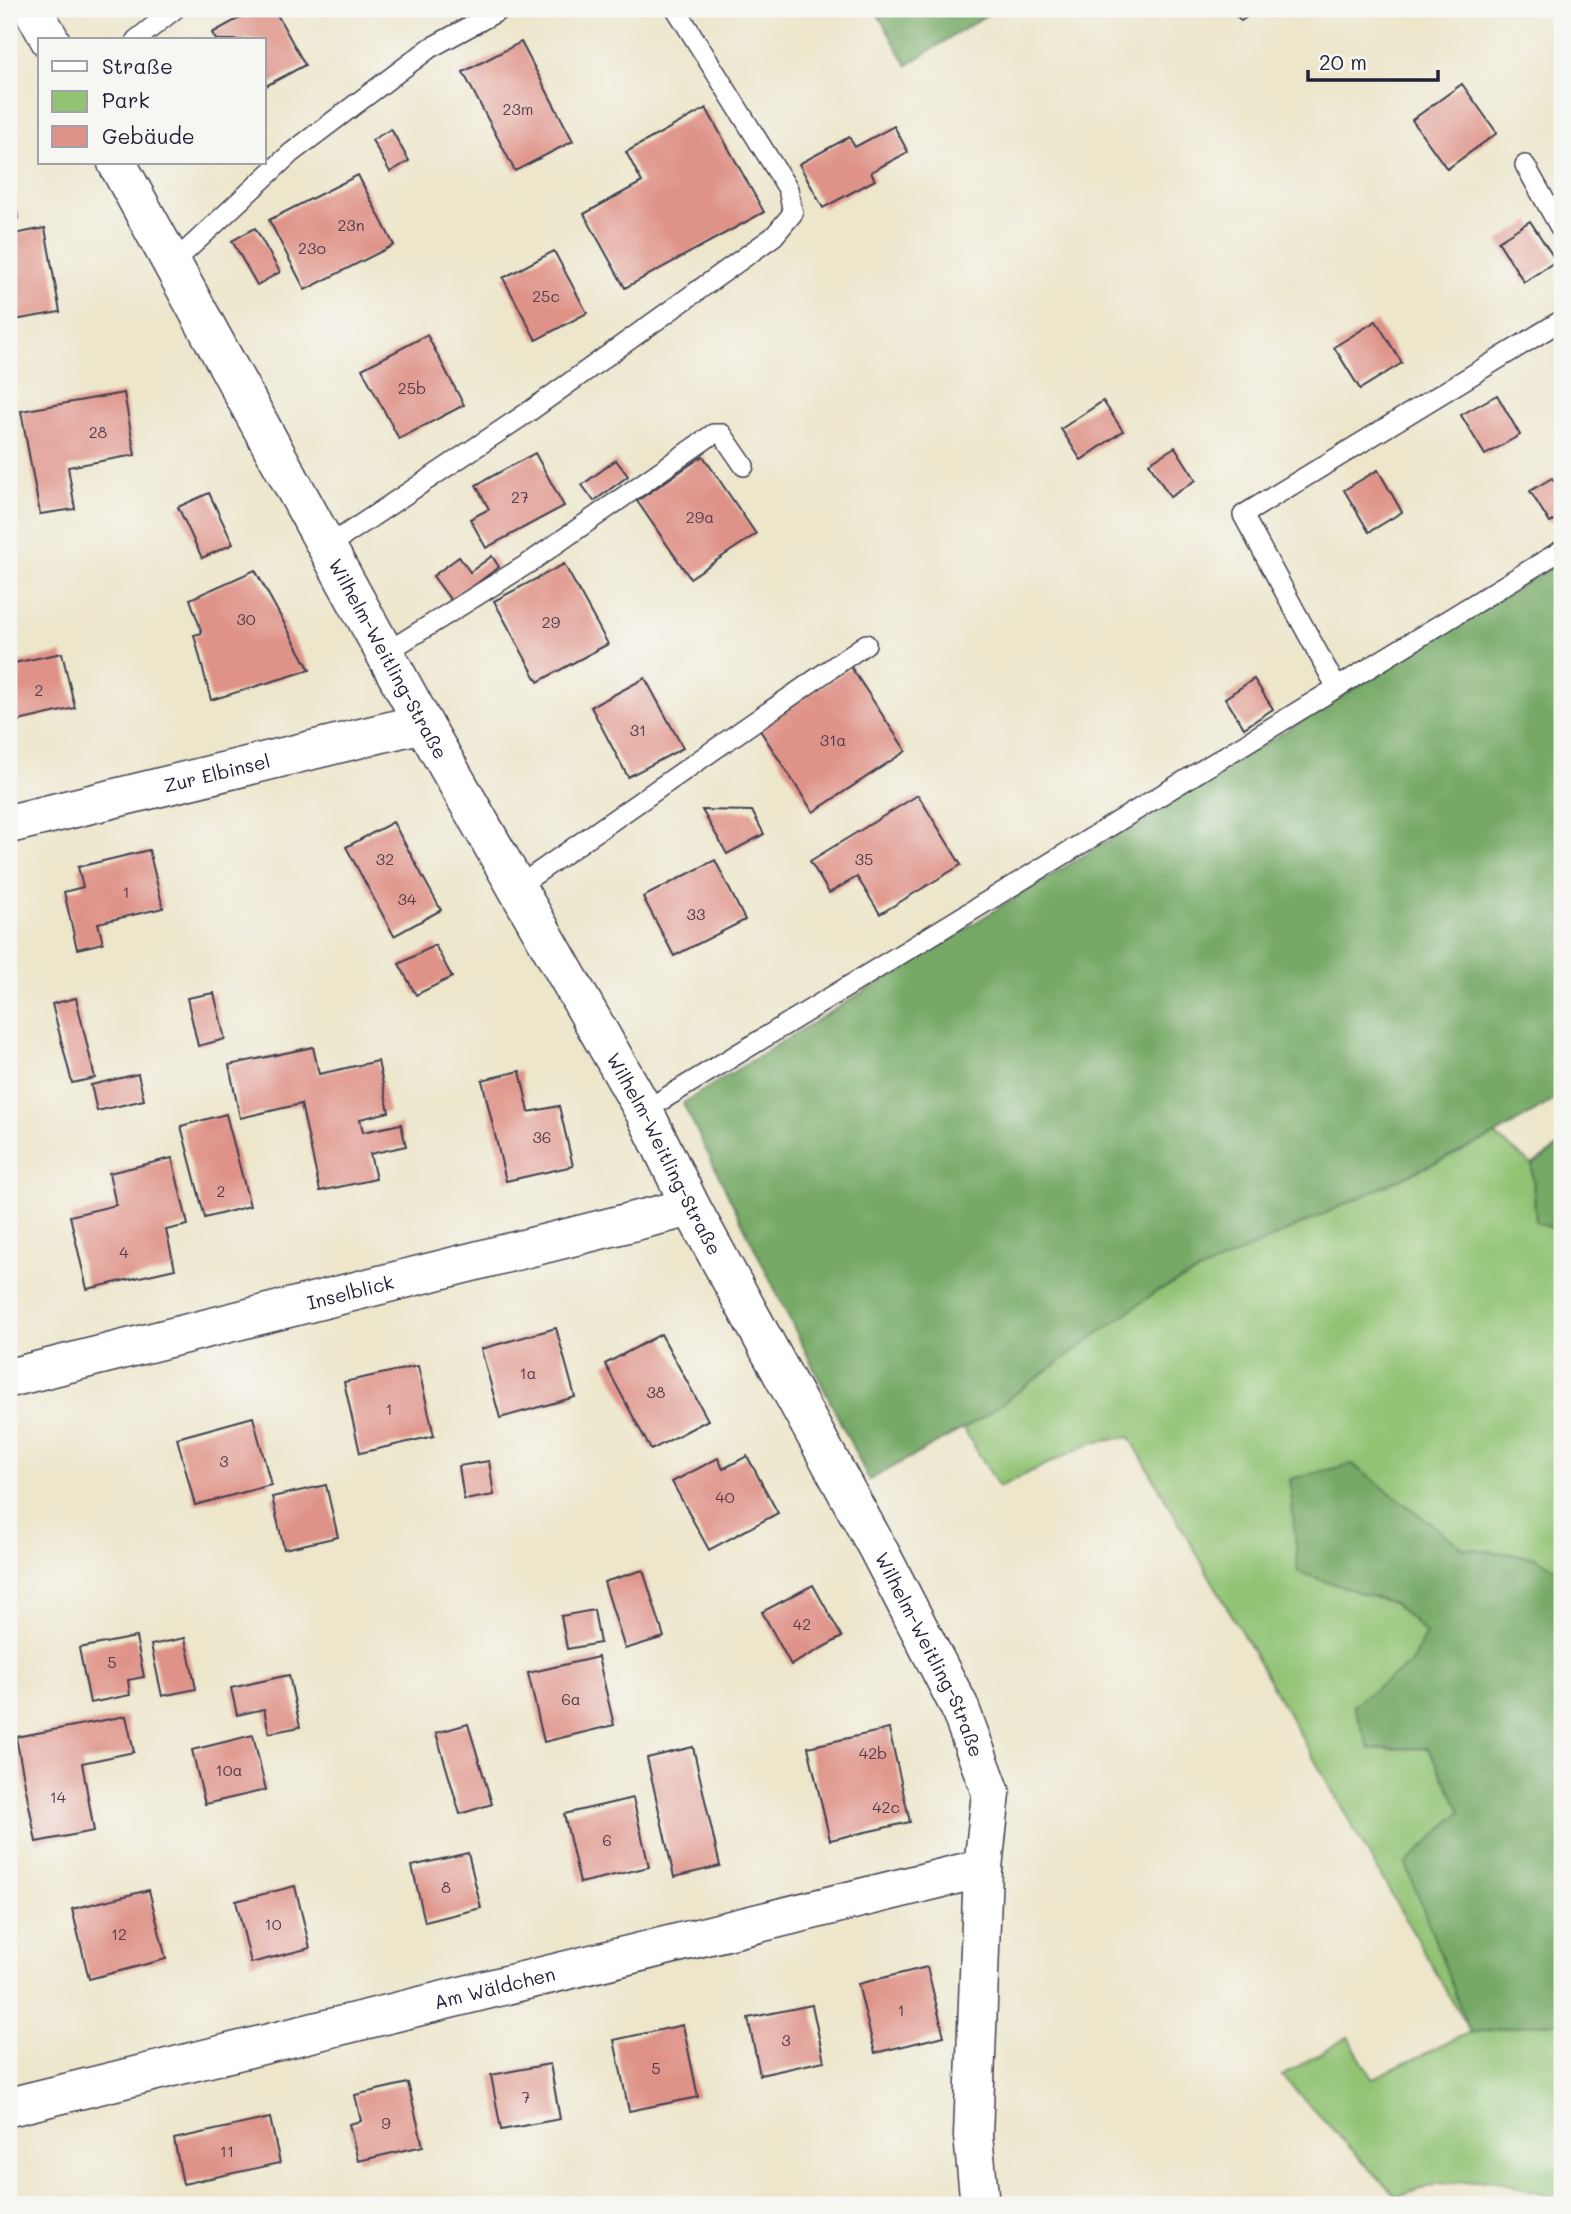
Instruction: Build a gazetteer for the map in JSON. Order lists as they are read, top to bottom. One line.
{"streets":{"street":["Wilhelm-Weitling-Straße","Zur Elbinsel","Inselblick","Am Wäldchen"]},"crossings":[["Wilhelm-Weitling-Straße","Zur Elbinsel"],["Wilhelm-Weitling-Straße","Inselblick"],["Wilhelm-Weitling-Straße","Am Wäldchen"]],"house_numbers":["23m","23n","23o","25c","25b","28","27","29a","30","29","2","31","31a","32","35","1","34","33","36","2","4","1a","38","1","3","40","42","5","6a","42b","10a","14","42c","6","8","10","12","1","3","5","7","9","11"],"legend":["Straße","Park","Gebäude"],"scale_bar":"20 m"}
